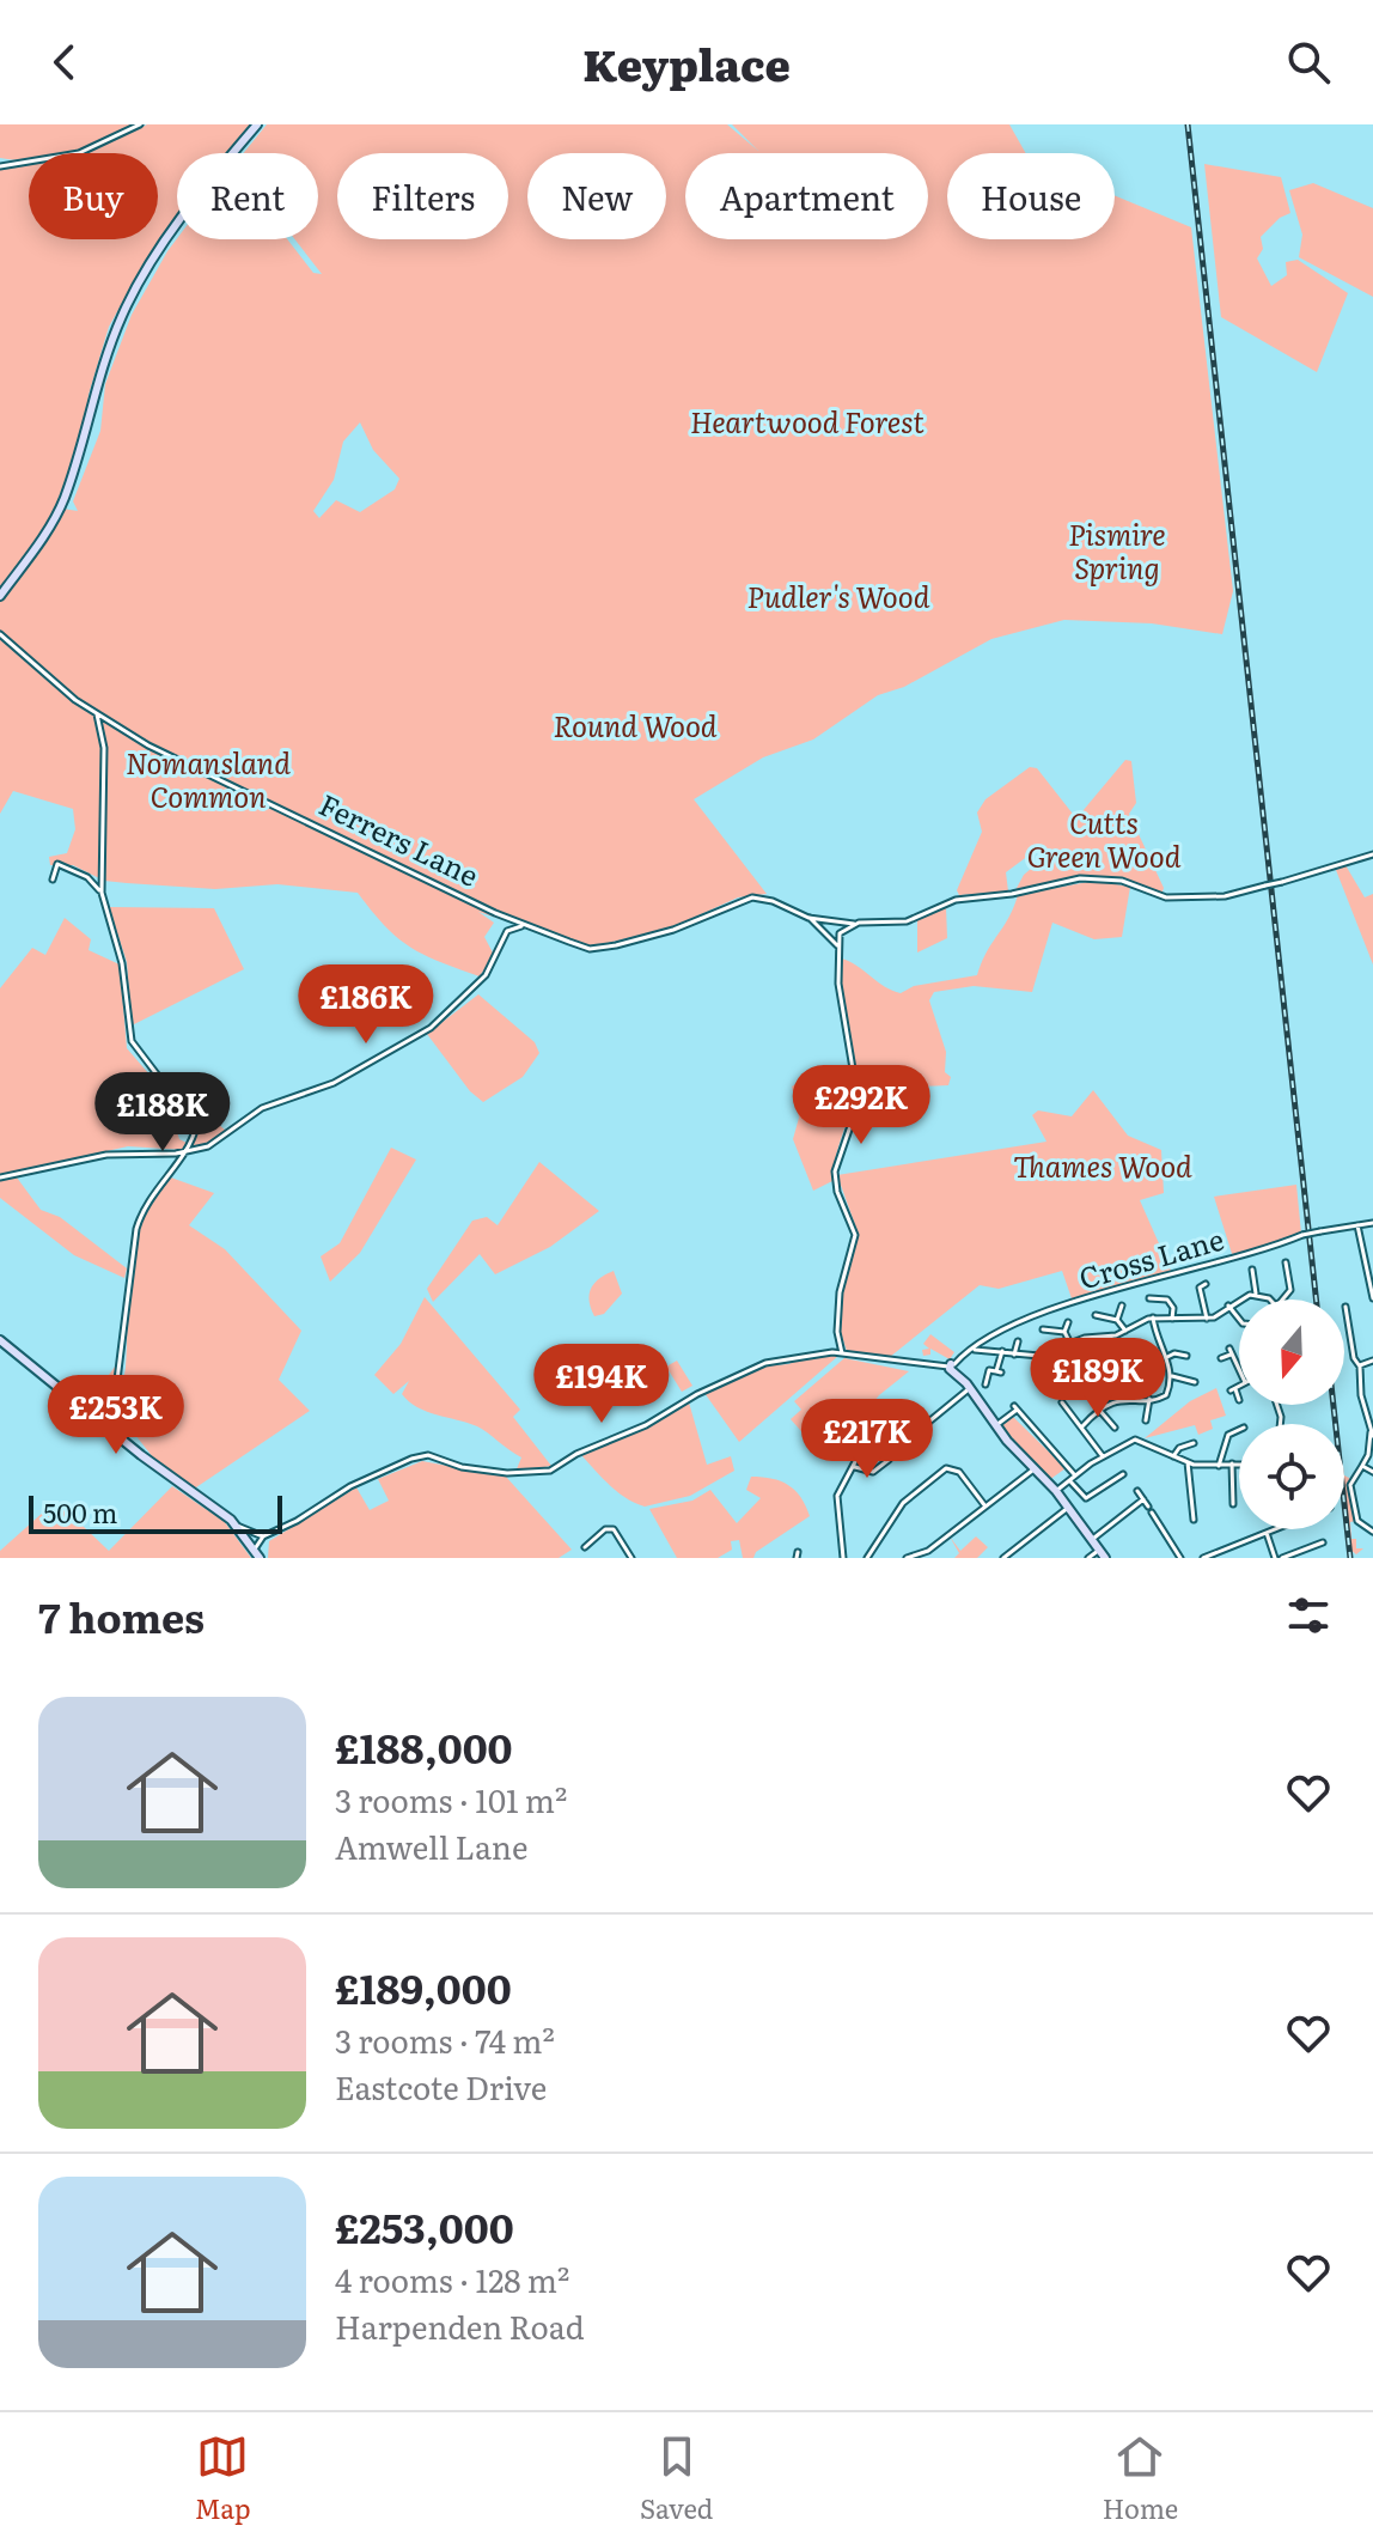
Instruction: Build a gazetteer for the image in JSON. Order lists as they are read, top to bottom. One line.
{"streets":{"street":["Ferrers Lane","Cross Lane"]},"parks":["Heartwood Forest","Pismire Spring","Pudler's Wood","Round Wood","Nomansland Common","Cutts Green Wood","Thames Wood"],"scale_bar":"500 m","north":"bottom","page":{"header":"Keyplace","chip":["Buy","Rent","Filters","New","Apartment","House"],"price":["£186K","£292K","£188K","£189K","£194K","£253K","£217K"],"scale":"500 m","heading":"7 homes","list":[{"name":"£188,000","note":"3 rooms · 101 m² · Amwell Lane"},{"name":"£189,000","note":"3 rooms · 74 m² · Eastcote Drive"},{"name":"£253,000","note":"4 rooms · 128 m² · Harpenden Road"}],"tabs":["Map","Saved","Home"]}}
